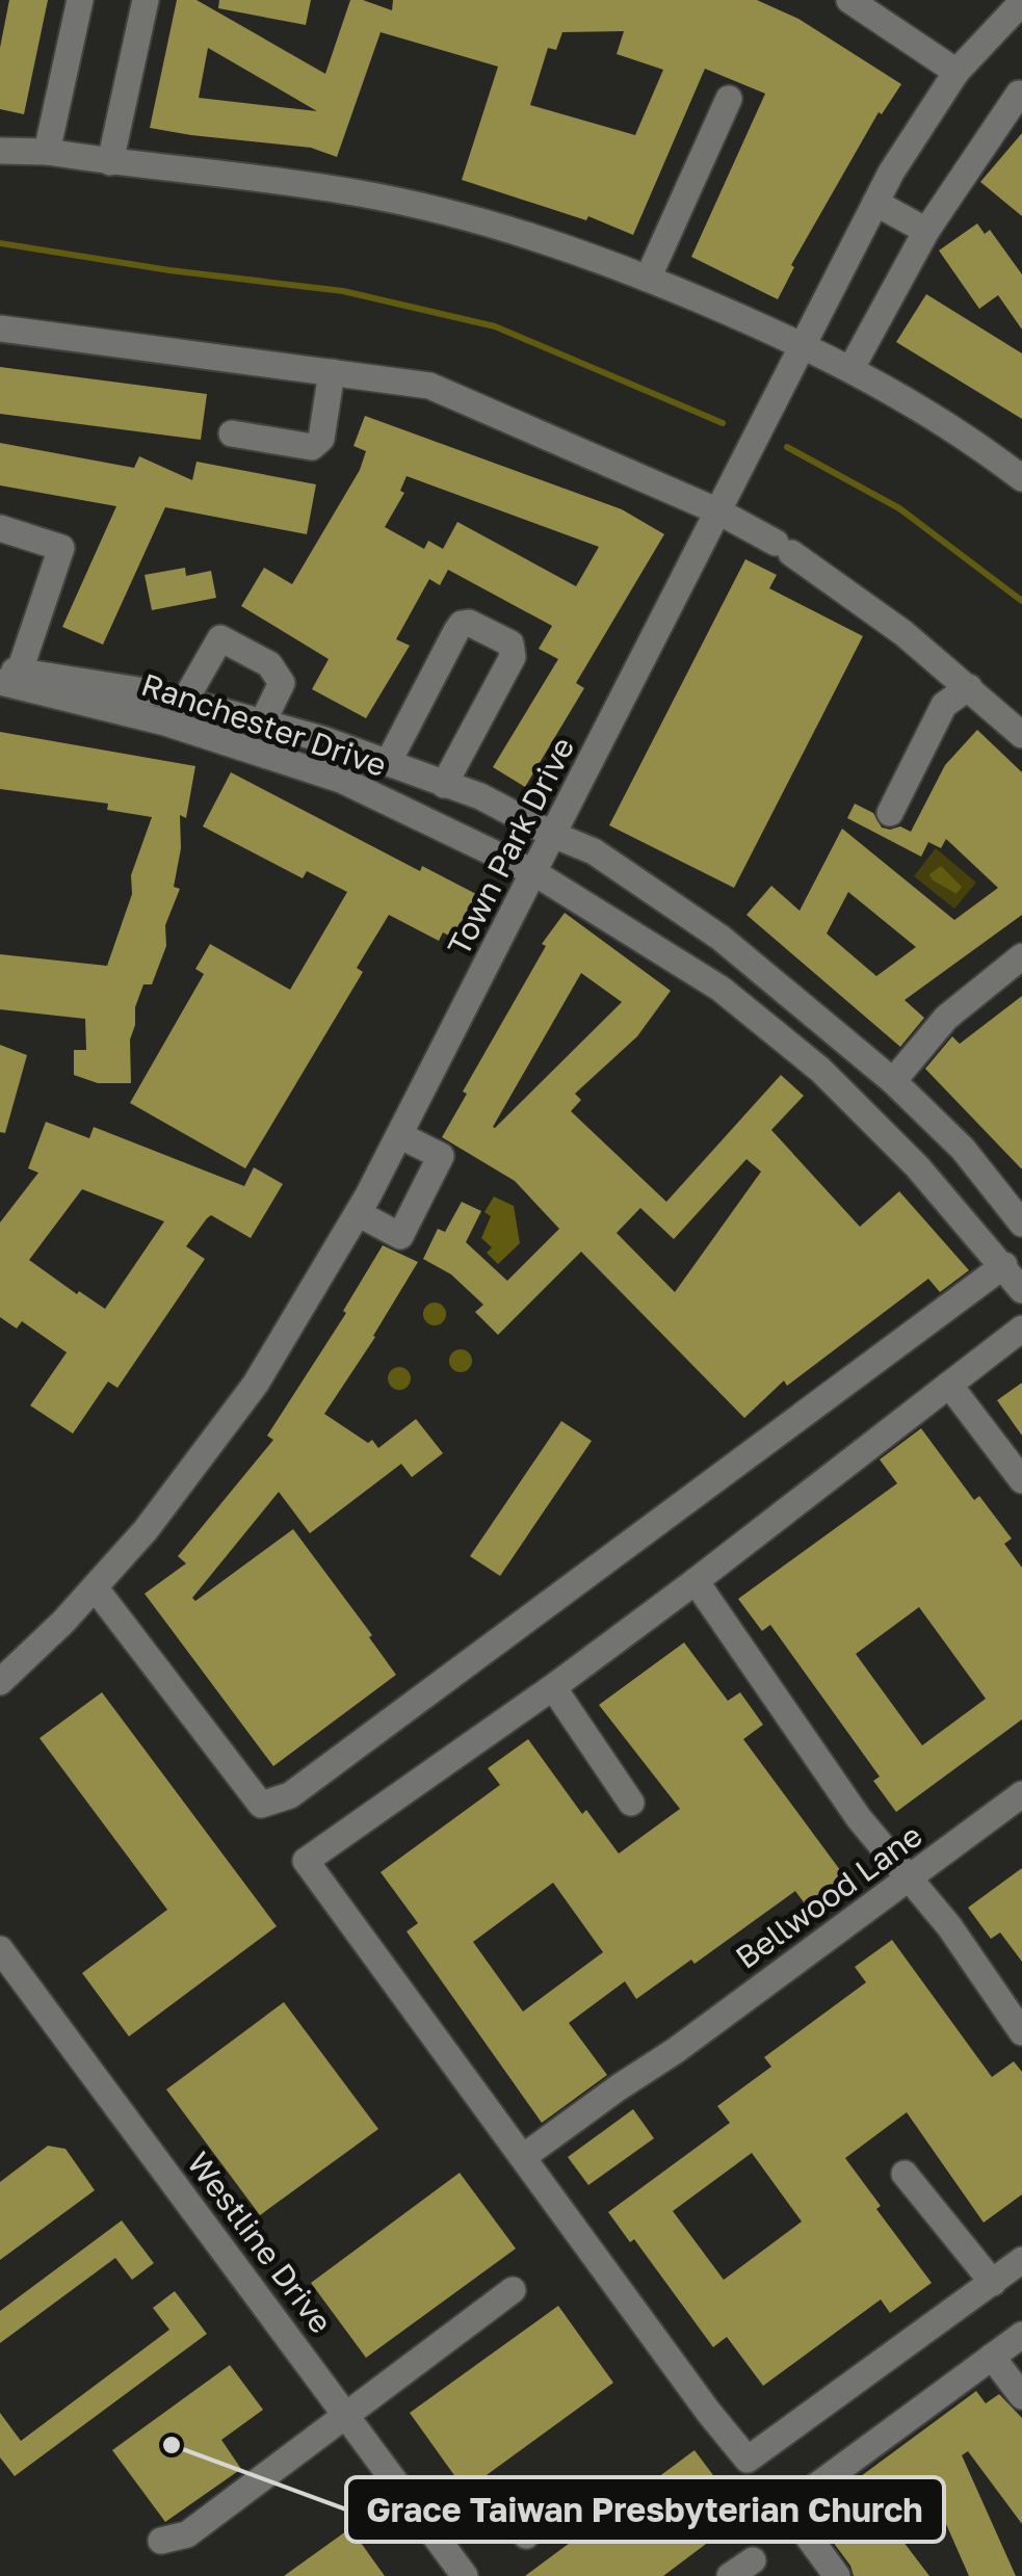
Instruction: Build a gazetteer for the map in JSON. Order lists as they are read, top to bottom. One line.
{"streets":{"street":["Ranchester Drive","Town Park Drive","Bellwood Lane","Westline Drive"]},"crossings":[["Ranchester Drive","Town Park Drive"]],"places":["Grace Taiwan Presbyterian Church"]}
